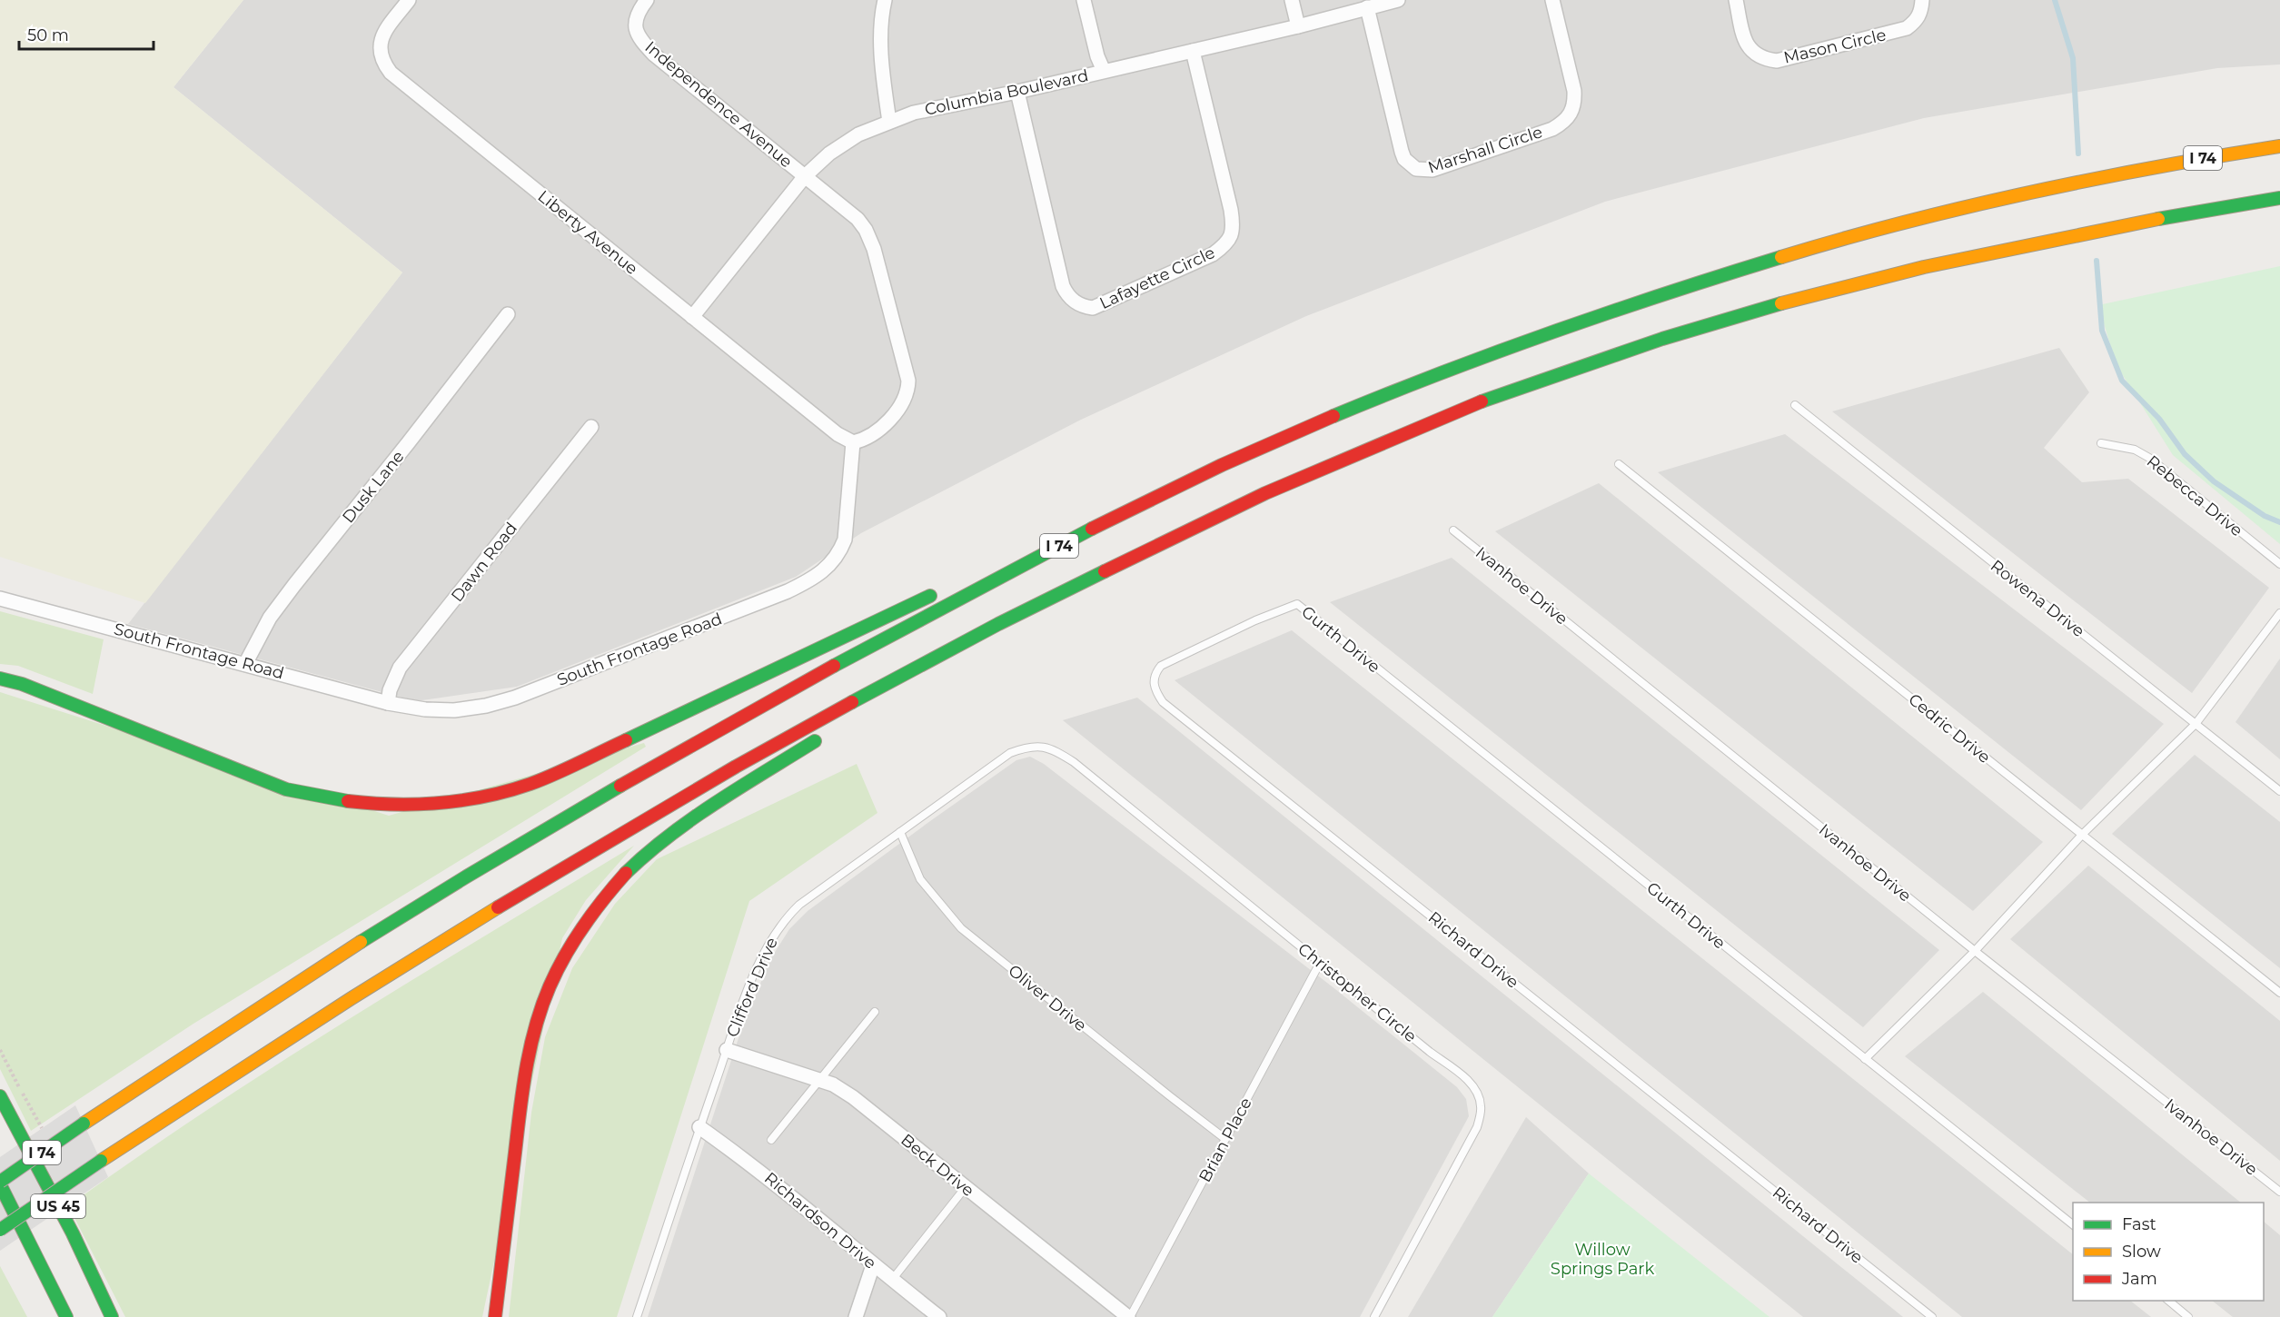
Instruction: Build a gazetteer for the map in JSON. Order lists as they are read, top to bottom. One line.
{"streets":{"main road":["I 74","US 45"],"street":["Mason Circle","Columbia Boulevard","Independence Avenue","Marshall Circle","Liberty Avenue","Lafayette Circle","Dusk Lane","Dawn Road","South Frontage Road","Beck Drive","Richardson Drive"],"lane":["Rebecca Drive","Ivanhoe Drive","Rowena Drive","Gurth Drive","Cedric Drive","Richard Drive","Clifford Drive","Christopher Circle","Oliver Drive","Brian Place"]},"crossings":[["Columbia Boulevard","Independence Avenue"],["Columbia Boulevard","Marshall Circle"],["Columbia Boulevard","Liberty Avenue"],["Columbia Boulevard","Lafayette Circle"],["I 74","US 45"],["Liberty Avenue","South Frontage Road"],["Dusk Lane","South Frontage Road"],["Dawn Road","South Frontage Road"],["Gurth Drive","Richard Drive"],["Clifford Drive","Christopher Circle"],["Clifford Drive","Oliver Drive"],["Clifford Drive","Beck Drive"],["Clifford Drive","Richardson Drive"],["Christopher Circle","Brian Place"],["Oliver Drive","Brian Place"],["Brian Place","Beck Drive"]],"parks":["Willow Springs Park"],"legend":["Fast","Slow","Jam"],"scale_bar":"50 m"}
